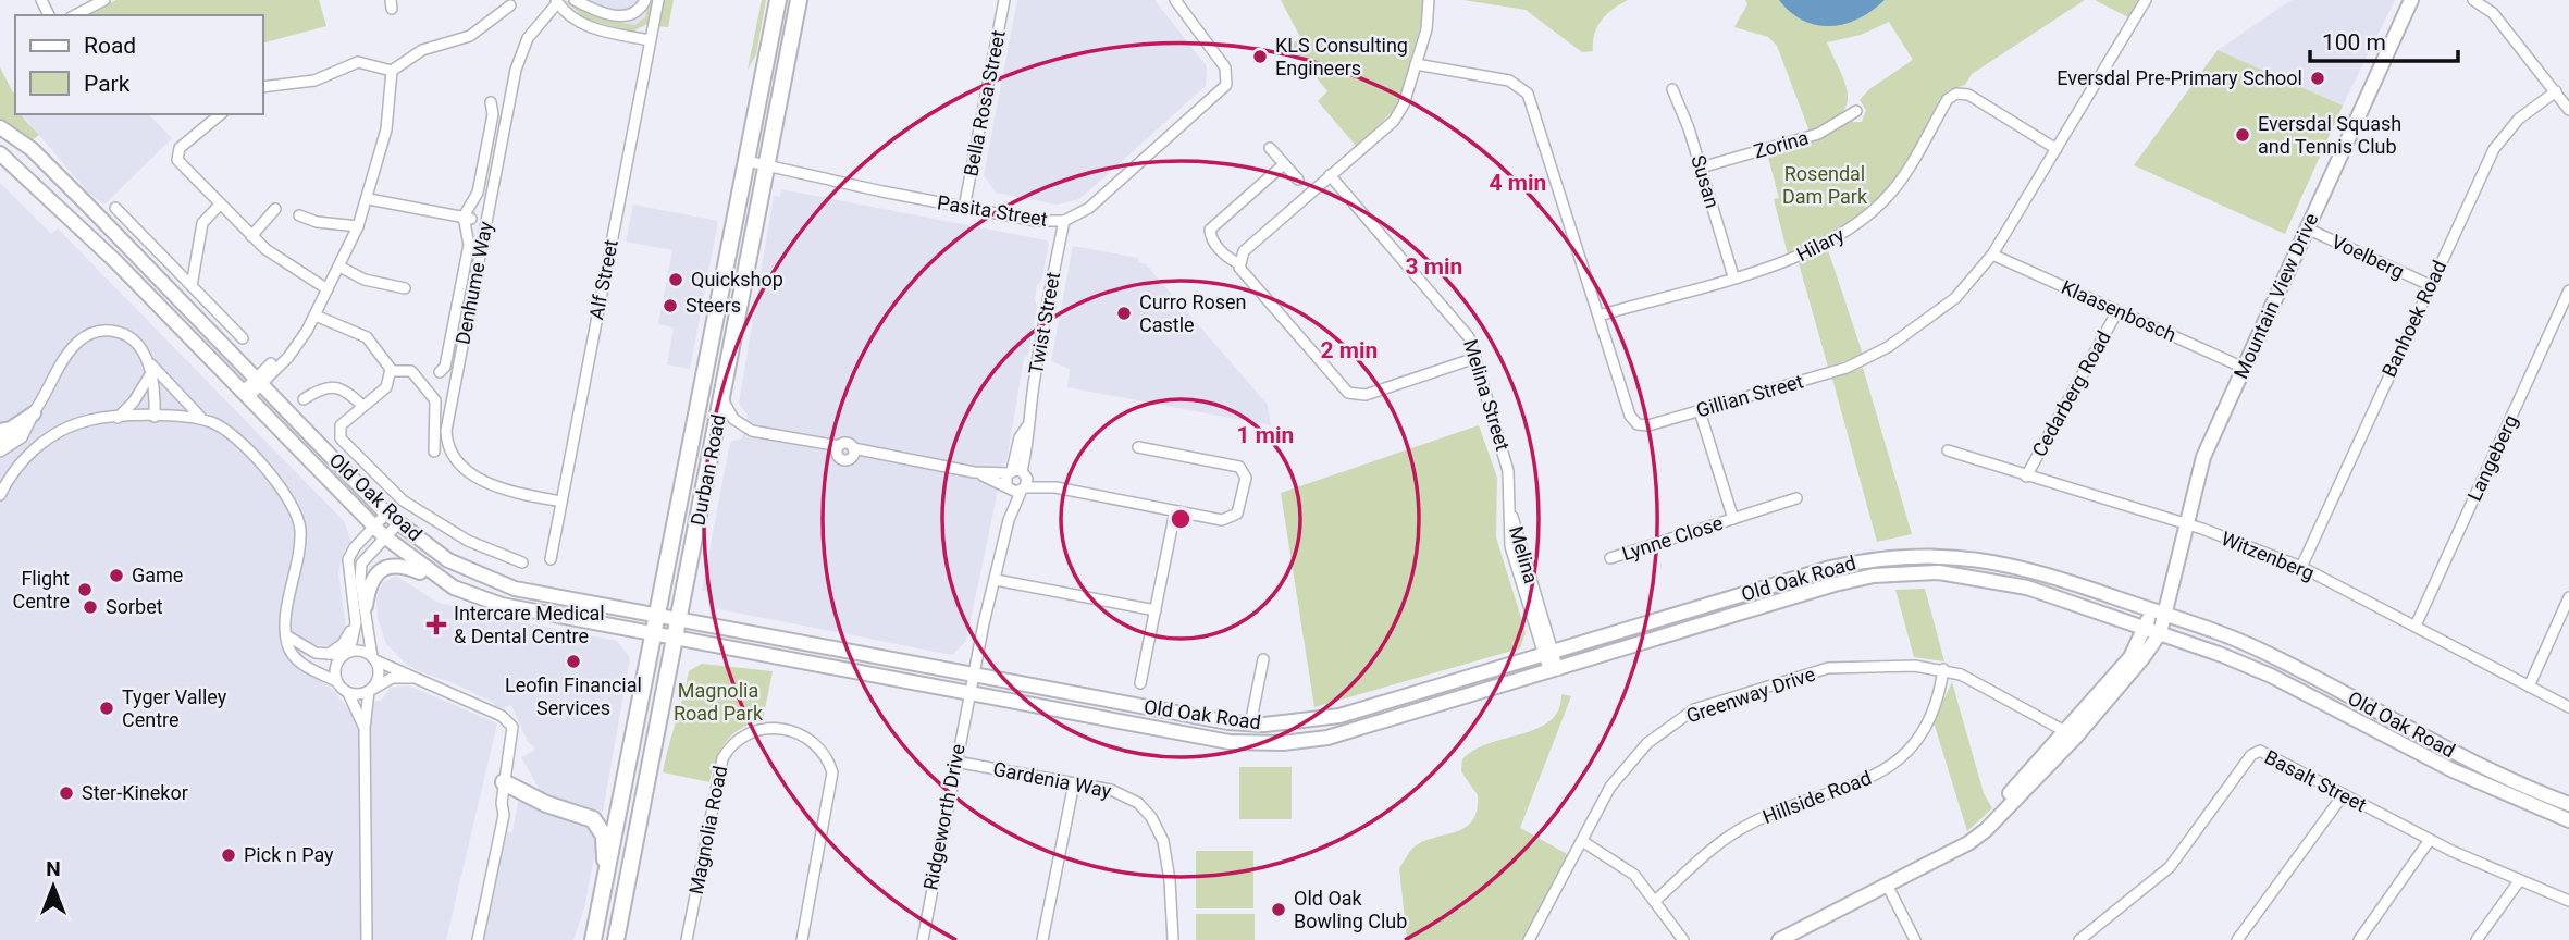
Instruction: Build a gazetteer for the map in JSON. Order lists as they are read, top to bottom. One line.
{"streets":{"main road":["Mountain View Drive","Durban Road","Old Oak Road"],"street":["Bella Rosa Street","Zorina","Susan","Pasita Street","Hilary","Voelberg","Alf Street","Denhume Way","Klaasenbosch","Banhoek Road","Twist Street","Cedarberg Road","Melina Street","Gillian Street","Langeberg","Lynne Close","Melina","Witzenberg","Greenway Drive","Gardenia Way","Basalt Street","Hillside Road","Ridgeworth Drive","Magnolia Road"]},"crossings":[["Bella Rosa Street","Pasita Street"],["Zorina","Susan"],["Susan","Hilary"],["Pasita Street","Twist Street"],["Pasita Street","Durban Road"],["Hilary","Gillian Street"],["Voelberg","Mountain View Drive"],["Voelberg","Banhoek Road"],["Alf Street","Denhume Way"],["Mountain View Drive","Klaasenbosch"],["Mountain View Drive","Old Oak Road"],["Mountain View Drive","Witzenberg"],["Mountain View Drive","Greenway Drive"],["Klaasenbosch","Cedarberg Road"],["Klaasenbosch","Gillian Street"],["Banhoek Road","Witzenberg"],["Twist Street","Old Oak Road"],["Twist Street","Ridgeworth Drive"],["Cedarberg Road","Witzenberg"],["Melina Street","Melina"],["Gillian Street","Lynne Close"],["Langeberg","Witzenberg"],["Durban Road","Old Oak Road"],["Old Oak Road","Melina"],["Old Oak Road","Ridgeworth Drive"],["Greenway Drive","Hillside Road"],["Gardenia Way","Ridgeworth Drive"]],"parks":["Rosendal Dam Park","Magnolia Road Park"],"places":{"other":["KLS Consulting Engineers","Eversdal Pre-Primary School","Eversdal Squash and Tennis Club","Quickshop","Steers","Curro Rosen Castle","Game","Flight Centre","Sorbet","Leofin Financial Services","Tyger Valley Centre","Ster-Kinekor","Pick n Pay","Old Oak Bowling Club"],"health":["Intercare Medical & Dental Centre"]},"legend":["Road","Park"],"scale_bar":"100 m","north":"top","rings":["4 min","3 min","2 min","1 min"]}
